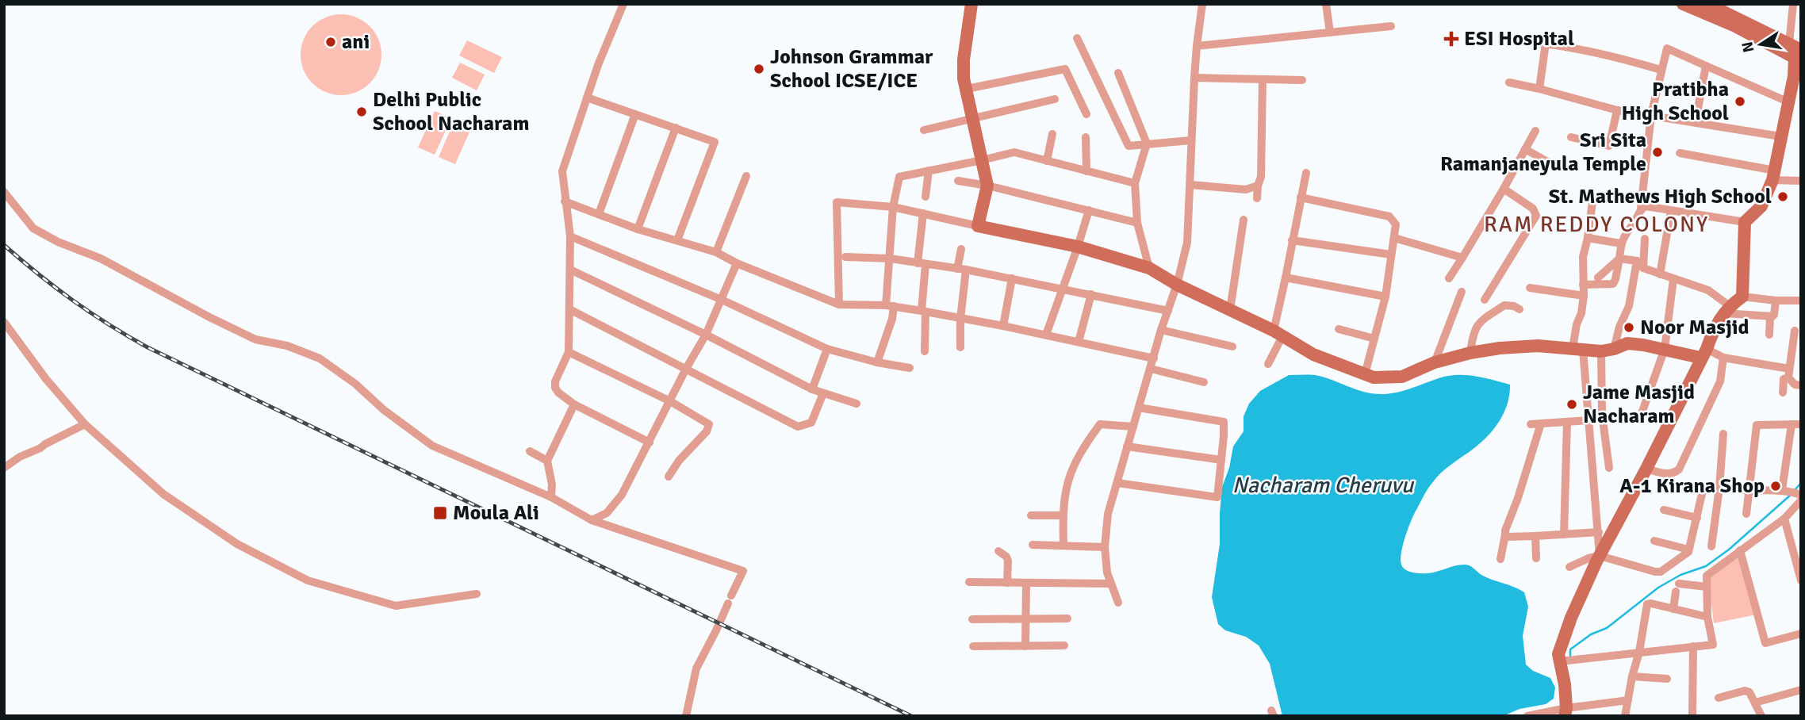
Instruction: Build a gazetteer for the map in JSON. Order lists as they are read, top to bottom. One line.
{"districts":["RAM REDDY COLONY"],"water":["Nacharam Cheruvu"],"places":{"health":["ESI Hospital"],"other":["ani","Johnson Grammar School ICSE/ICE","Pratibha High School","Delhi Public School Nacharam","Sri Sita Ramanjaneyula Temple","St. Mathews High School","Noor Masjid","Jame Masjid Nacharam","A-1 Kirana Shop"],"transit":["Moula Ali"]},"north":"left"}
